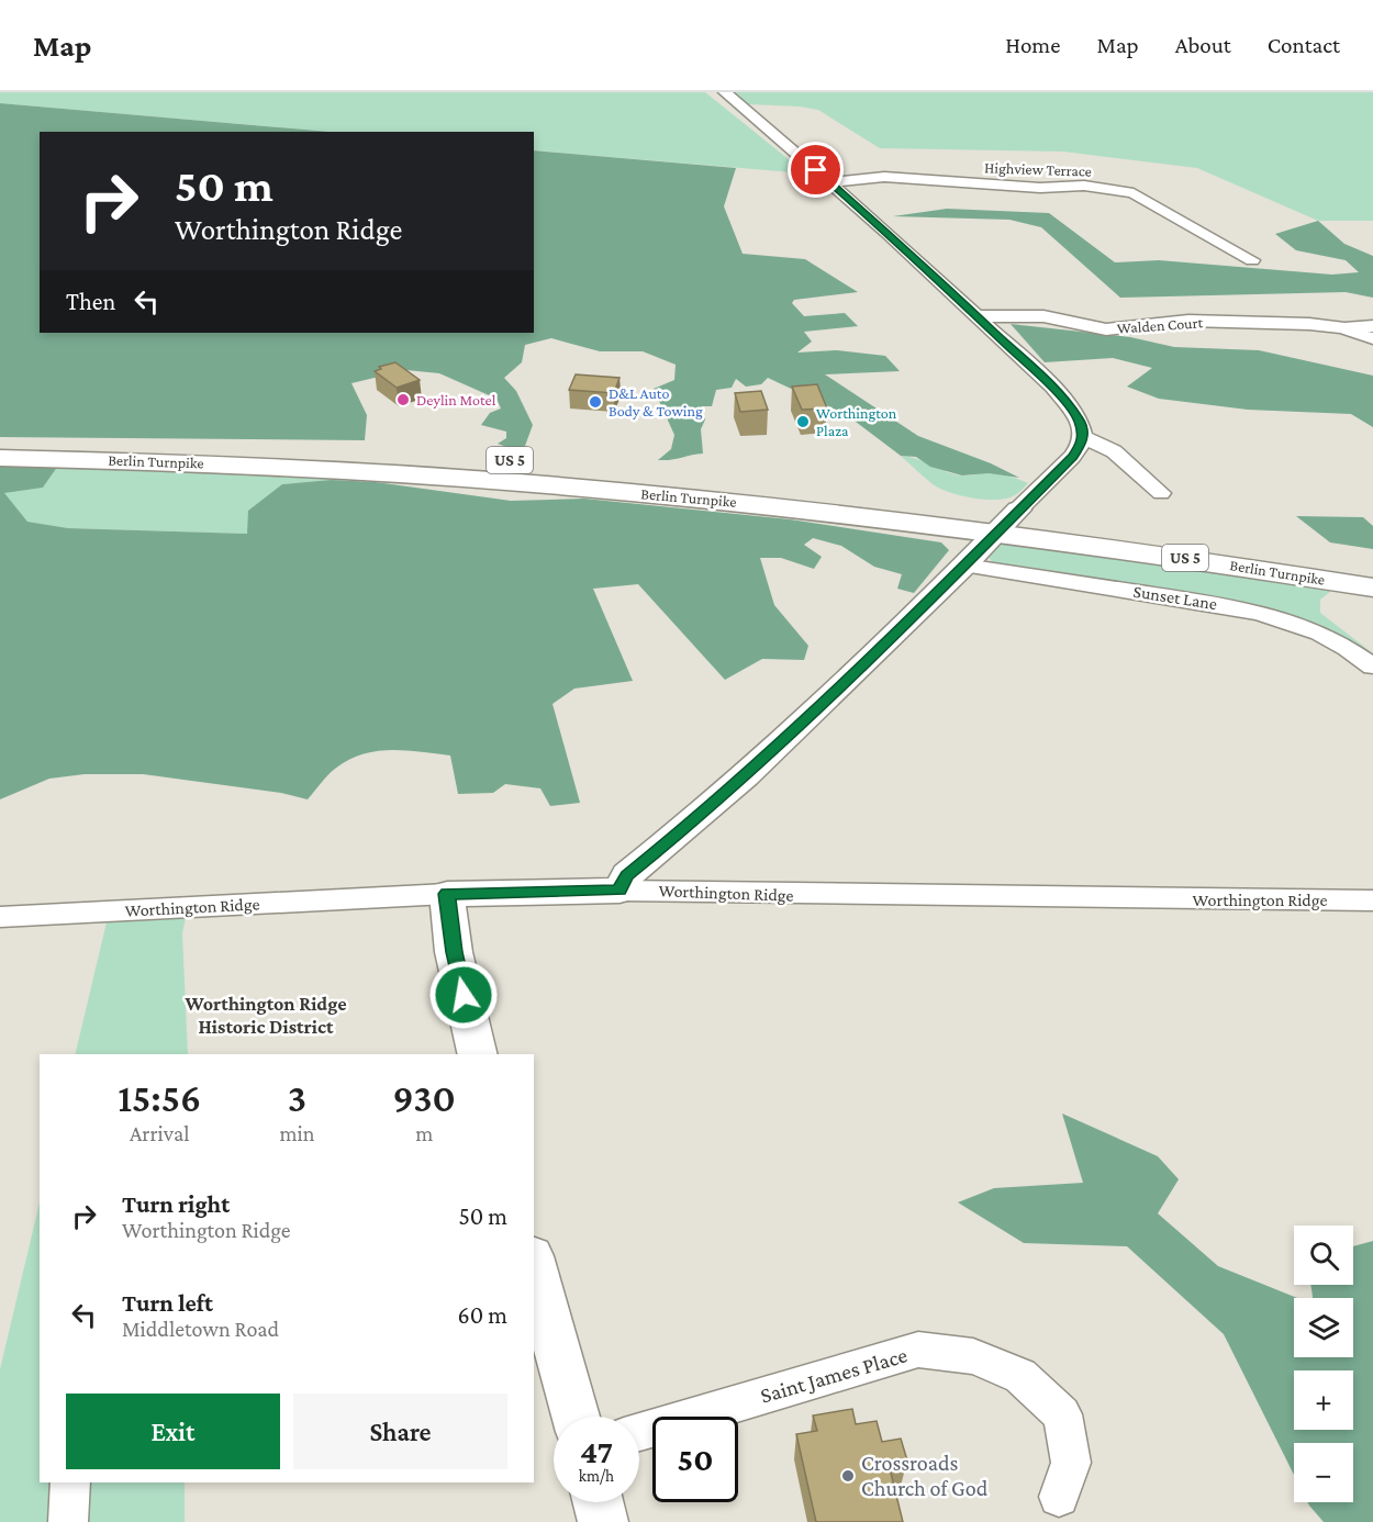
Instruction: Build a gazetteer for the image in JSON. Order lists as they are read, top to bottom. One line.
{"streets":{"highway":["US 5","Berlin Turnpike"],"main road":["Worthington Ridge"],"street":["Highview Terrace","Walden Court","Sunset Lane","Saint James Place"]},"districts":["Worthington Ridge Historic District"],"places":["Deylin Motel","D&L Auto Body & Towing","Worthington Plaza","Crossroads Church of God"],"page":{"header":"Map","nav":["Home","Map","About","Contact"],"turn":["50 m","Worthington Ridge"],"then":"Then","eta":["15:56","Arrival","3","min","930","m"],"list":[{"name":"Turn right","note":"Worthington Ridge","value":"50 m"},{"name":"Turn left","note":"Middletown Road","value":"60 m"}],"map_buttons":["+","−"],"buttons":["Exit","Share"],"speed":"47 km/h","limit":"50"}}
